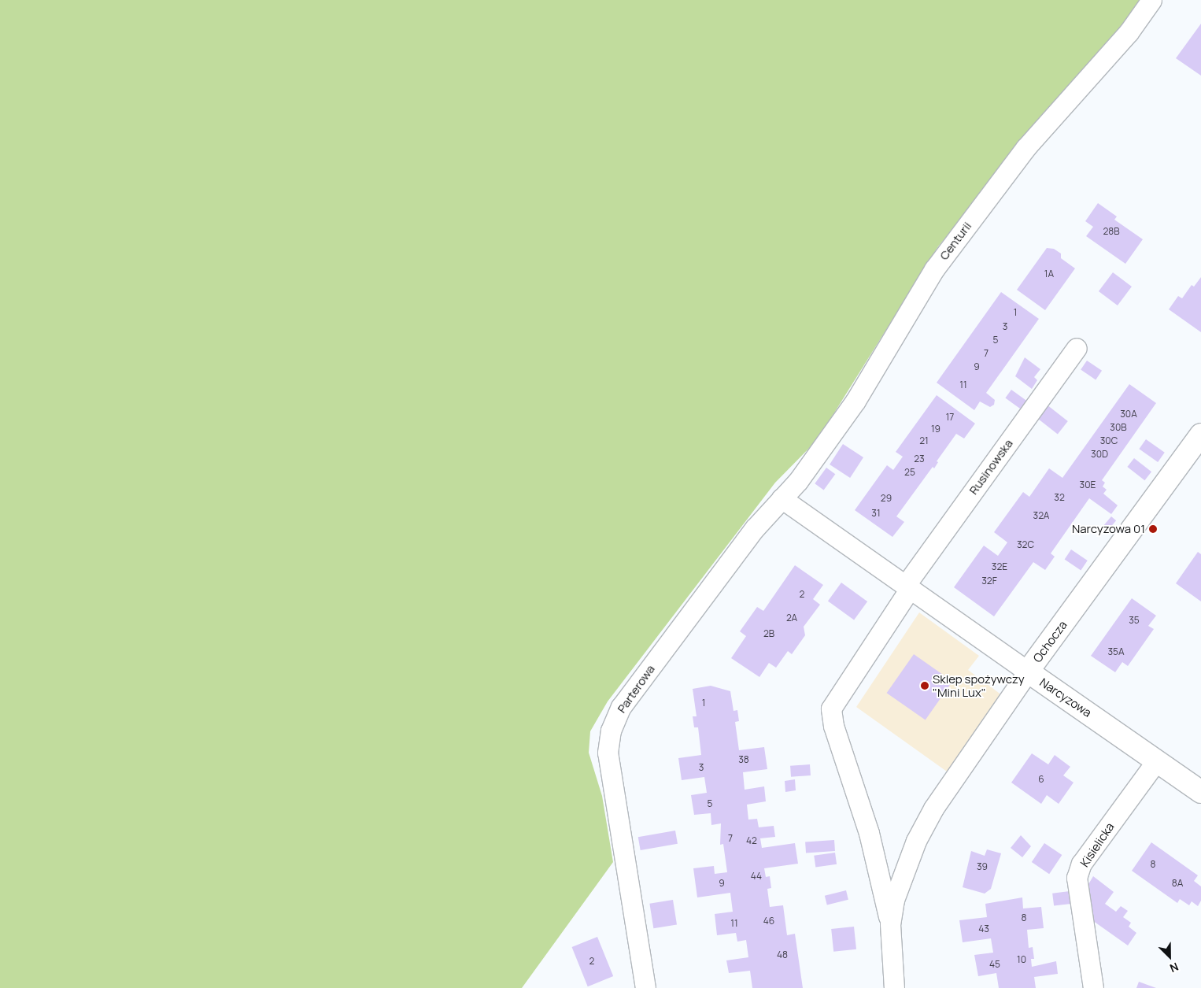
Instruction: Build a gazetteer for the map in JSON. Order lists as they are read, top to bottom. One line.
{"streets":{"street":["Centurii","Rusinowska","Ochocza","Parterowa","Narcyzowa","Kisielicka"]},"crossings":[["Centurii","Parterowa"],["Centurii","Narcyzowa"],["Rusinowska","Ochocza"],["Rusinowska","Narcyzowa"],["Ochocza","Narcyzowa"],["Parterowa","Narcyzowa"],["Narcyzowa","Kisielicka"]],"places":["Narcyzowa 01","Sklep spożywczy \"Mini Lux\""],"house_numbers":["28B","1A","1","3","5","7","9","11","30A","17","30B","19","21","30C","30D","23","25","30E","32","29","31","32A","32C","32E","32F","2","2A","35","2B","35A","1","38","3","6","5","7","42","8","39","44","9","8A","8","46","11","43","48","10","2","45"],"north":"bottom right"}
